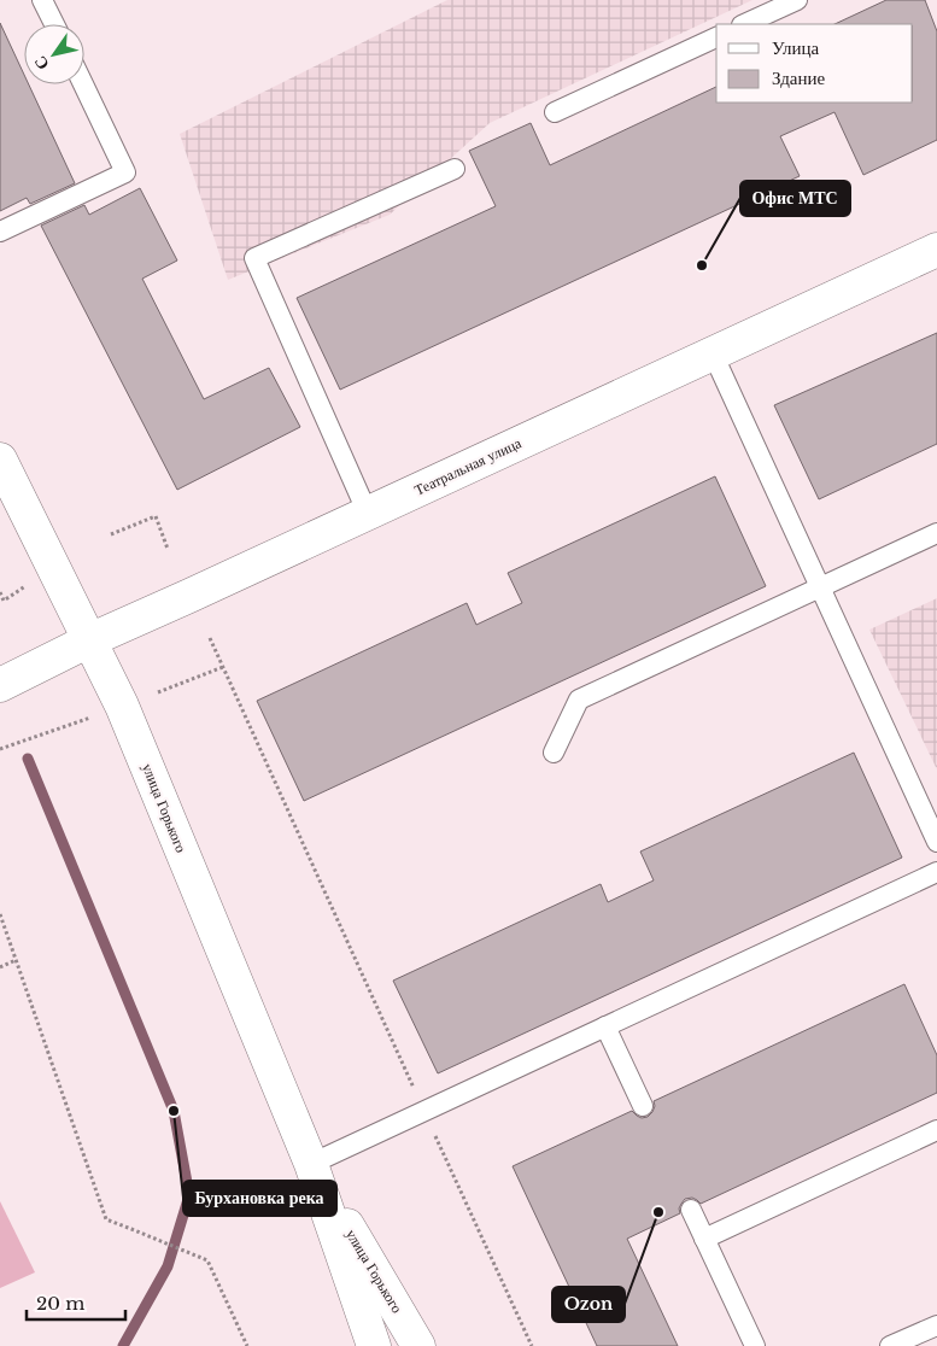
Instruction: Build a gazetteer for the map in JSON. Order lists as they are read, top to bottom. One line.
{"streets":{"main road":["Театральная улица","улица Горького"]},"crossings":[["Театральная улица","улица Горького"]],"places":["Офис МТС","Бурхановка река","Ozon"],"legend":["Улица","Здание"],"scale_bar":"20 m","north":"bottom left"}
